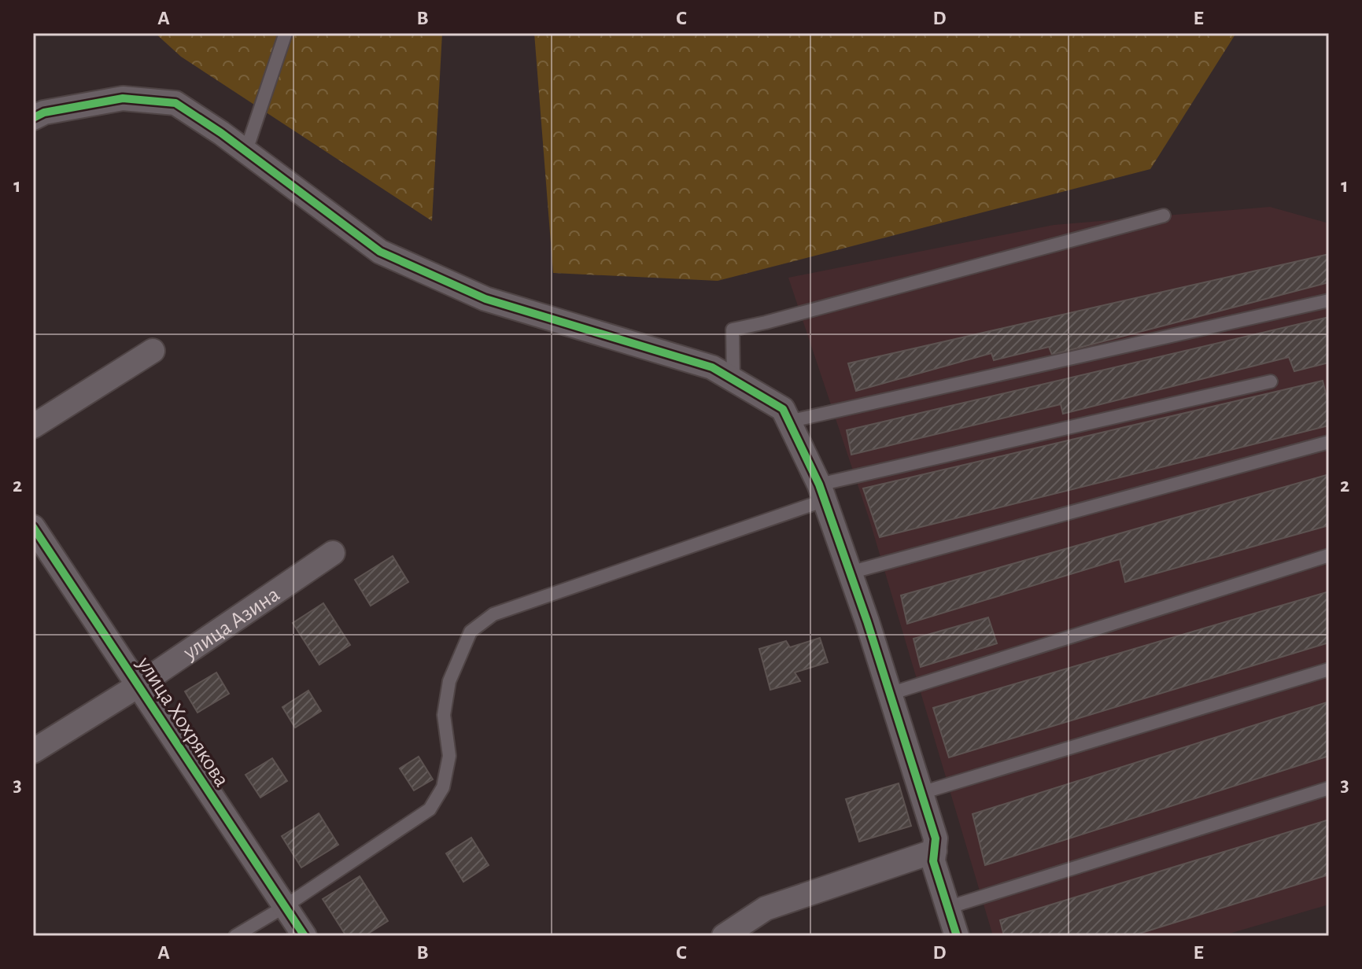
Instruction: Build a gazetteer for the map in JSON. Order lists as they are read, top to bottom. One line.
{"streets":{"street":["улица Азина","улица Хохрякова"]},"crossings":[["улица Азина","улица Хохрякова"]],"grid":{"columns":["A","B","C","D","E"],"rows":["1","2","3"]}}
